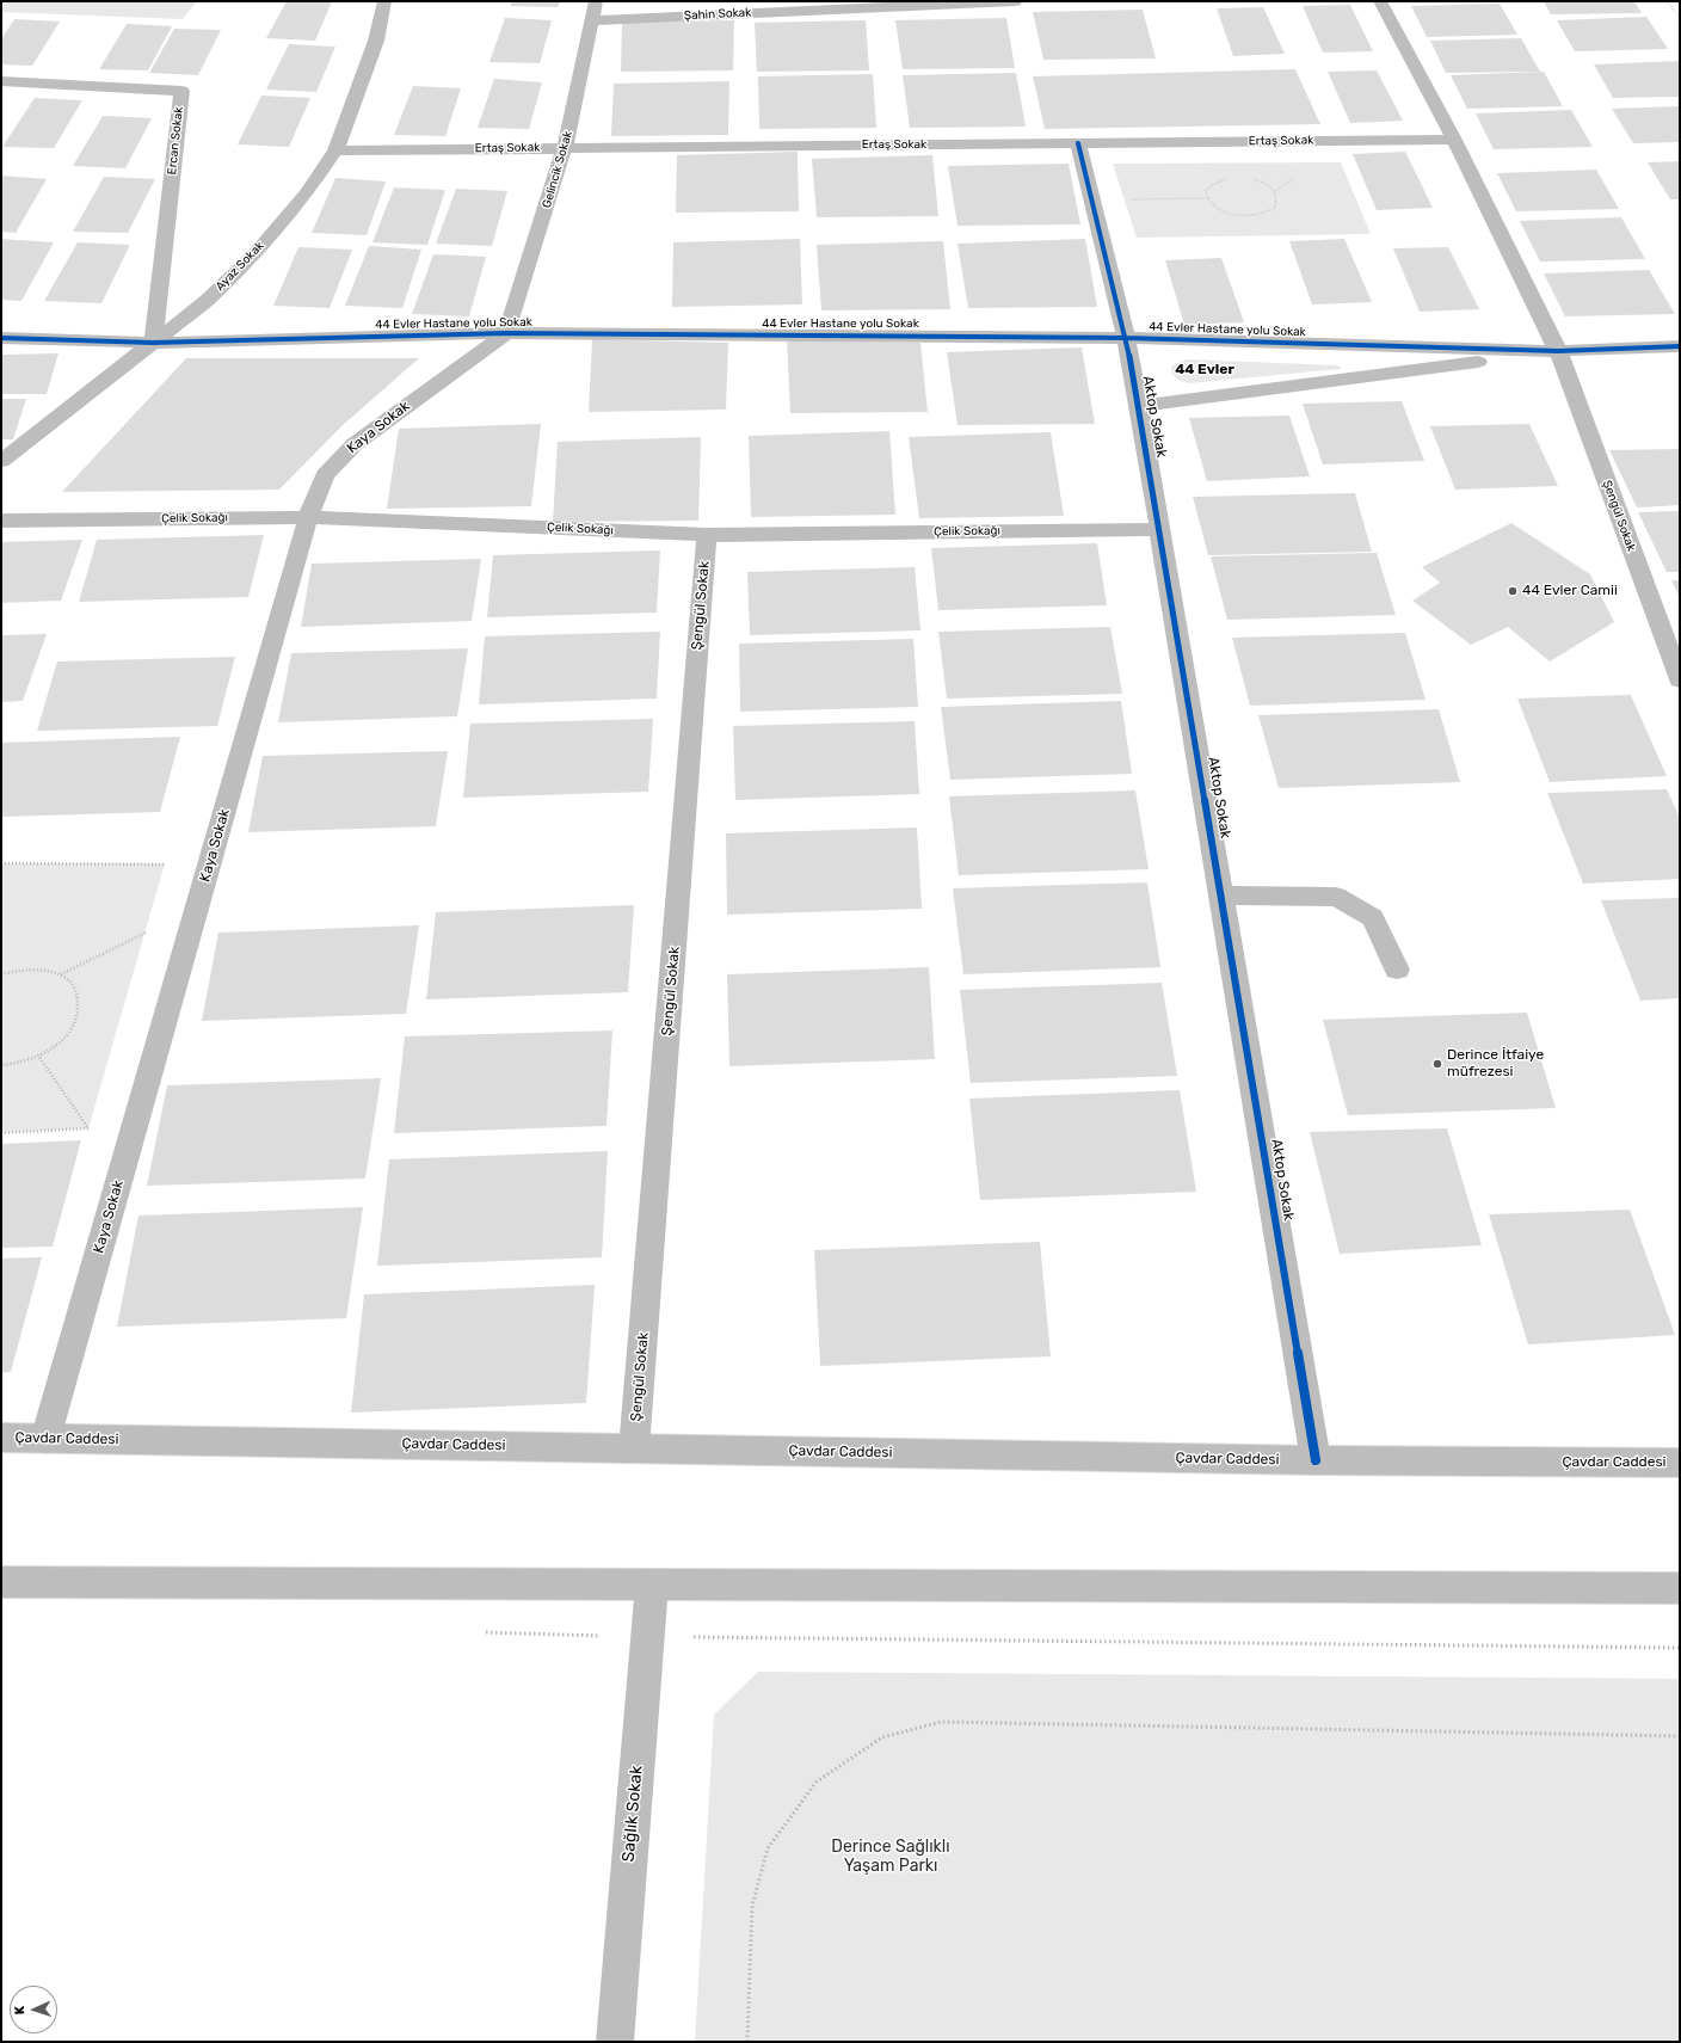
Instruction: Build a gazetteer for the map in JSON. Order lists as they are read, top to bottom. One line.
{"streets":{"street":["Şahin Sokak","Ercan Sokak","Ertaş Sokak","Gelincik Sokak","Ayaz Sokak","44 Evler Hastane yolu Sokak","Aktop Sokak","Kaya Sokak","Şengül Sokak","Çelik Sokağı","Çavdar Caddesi","Sağlık Sokak"]},"crossings":[["Şahin Sokak","Gelincik Sokak"],["Ercan Sokak","Ayaz Sokak"],["Ercan Sokak","44 Evler Hastane yolu Sokak"],["Ertaş Sokak","Gelincik Sokak"],["Ertaş Sokak","Ayaz Sokak"],["Ertaş Sokak","Aktop Sokak"],["Ertaş Sokak","Şengül Sokak"],["Gelincik Sokak","44 Evler Hastane yolu Sokak"],["Gelincik Sokak","Kaya Sokak"],["Ayaz Sokak","44 Evler Hastane yolu Sokak"],["44 Evler Hastane yolu Sokak","Aktop Sokak"],["44 Evler Hastane yolu Sokak","Kaya Sokak"],["44 Evler Hastane yolu Sokak","Şengül Sokak"],["Aktop Sokak","Çelik Sokağı"],["Aktop Sokak","Çavdar Caddesi"],["Kaya Sokak","Çelik Sokağı"],["Kaya Sokak","Çavdar Caddesi"],["Şengül Sokak","Çelik Sokağı"],["Şengül Sokak","Çavdar Caddesi"]],"districts":["44 Evler"],"parks":["Derince Sağlıklı Yaşam Parkı"],"places":["44 Evler Camii","Derince İtfaiye müfrezesi"],"north":"left"}
